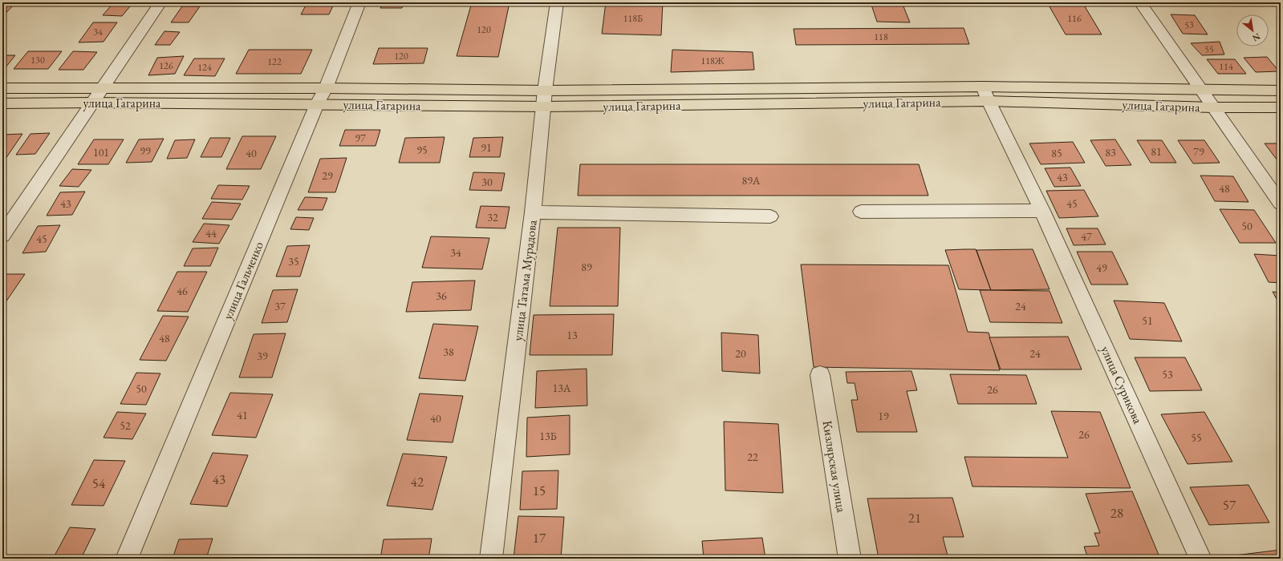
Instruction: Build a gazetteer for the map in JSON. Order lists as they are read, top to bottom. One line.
{"streets":{"main road":["улица Гагарина"],"street":["улица Гальченко","улица Татама Мурадова","улица Сурикова","Кизлярская улица"]},"crossings":[["улица Гагарина","улица Гальченко"],["улица Гагарина","улица Татама Мурадова"],["улица Гагарина","улица Сурикова"]],"house_numbers":["118Б","116","53","120","34","118","55","120","130","118Ж","122","126","114","124","97","91","95","99","81","79","101","83","40","85","29","43","89А","30","48","43","45","32","50","44","47","45","34","35","89","49","46","36","37","24","51","13","48","38","20","24","39","53","13А","50","26","41","19","40","52","26","13Б","55","22","43","42","54","15","57","28","21","17"],"north":"bottom right"}
